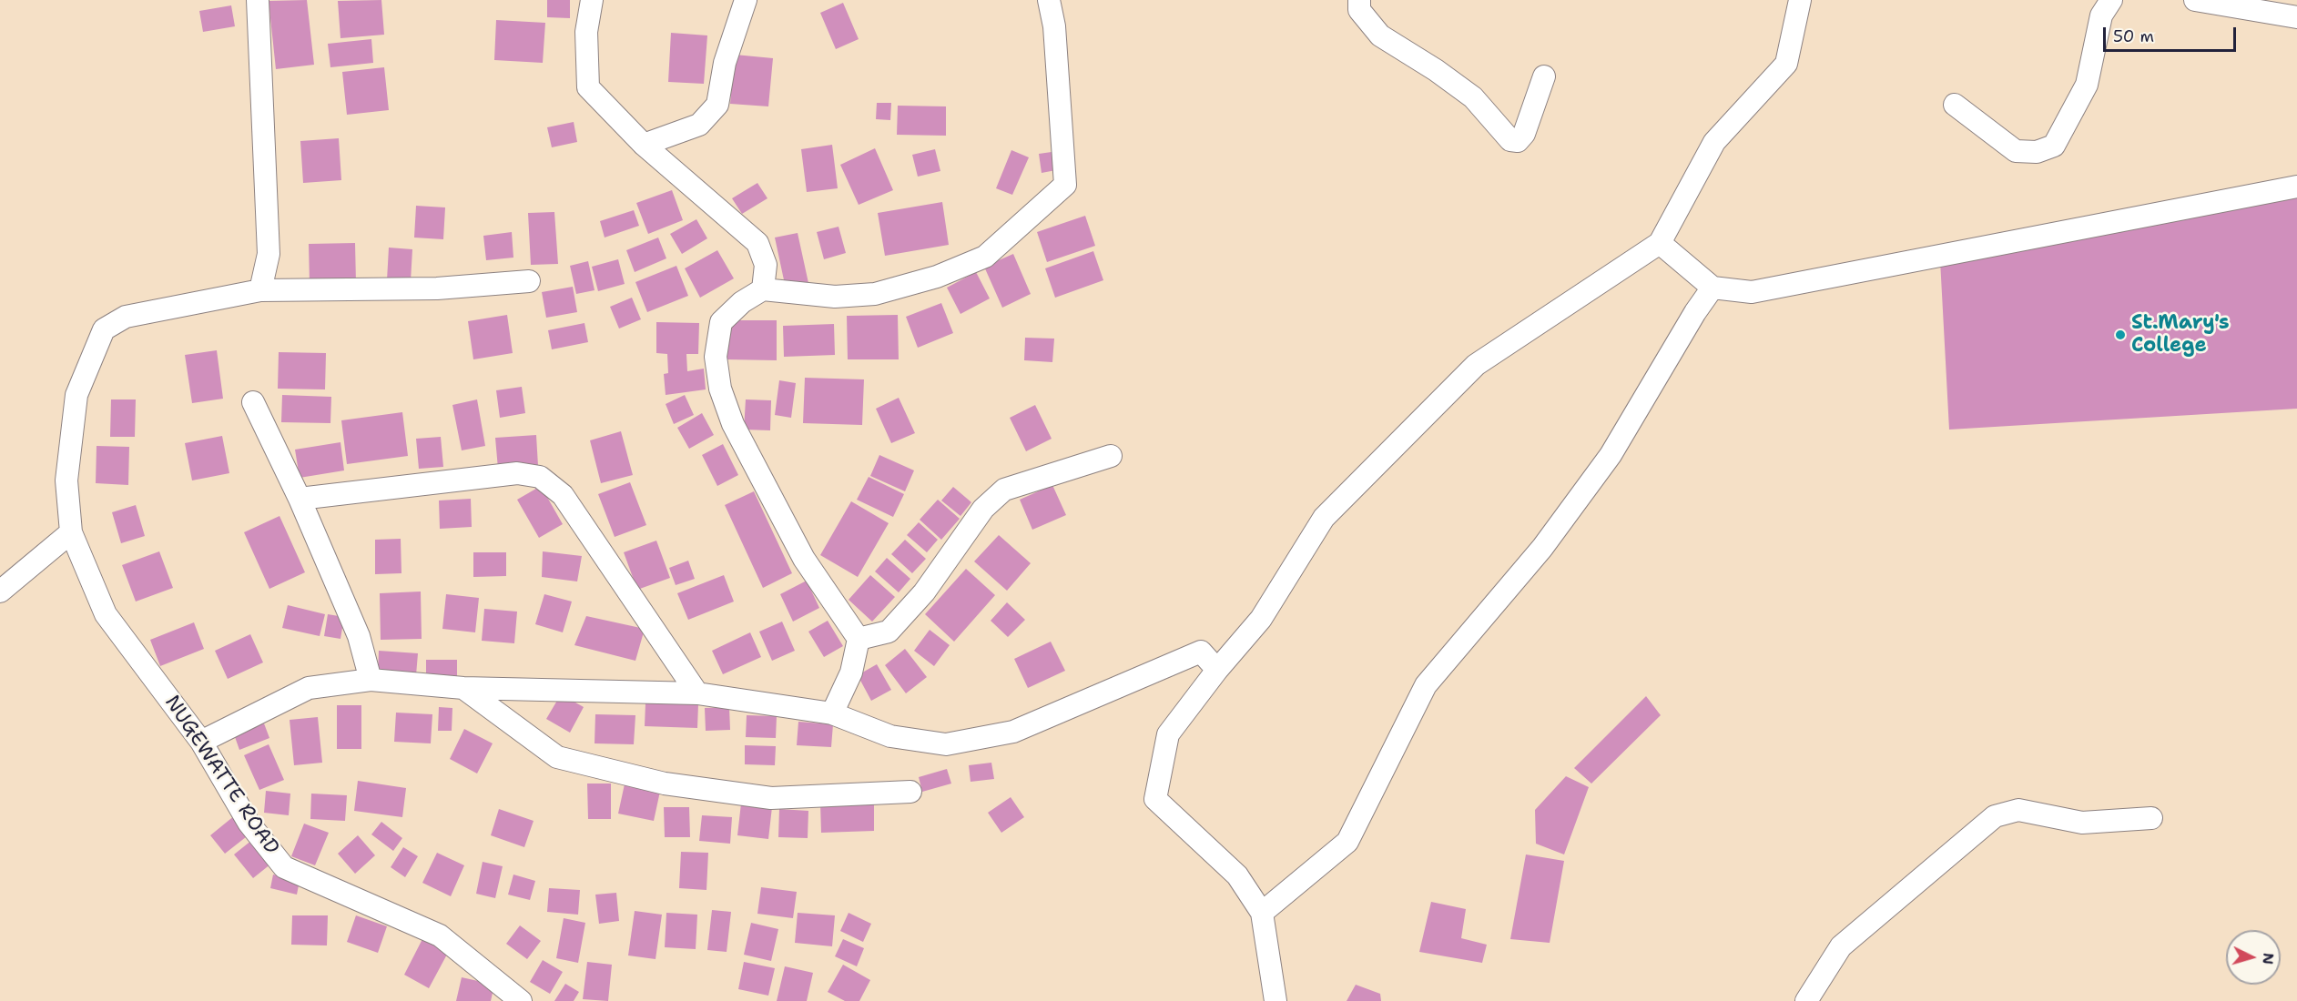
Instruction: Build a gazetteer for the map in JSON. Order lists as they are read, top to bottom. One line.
{"streets":{"street":["NUGEWATTE ROAD"]},"places":["St.Mary's College"],"scale_bar":"50 m","north":"right"}
